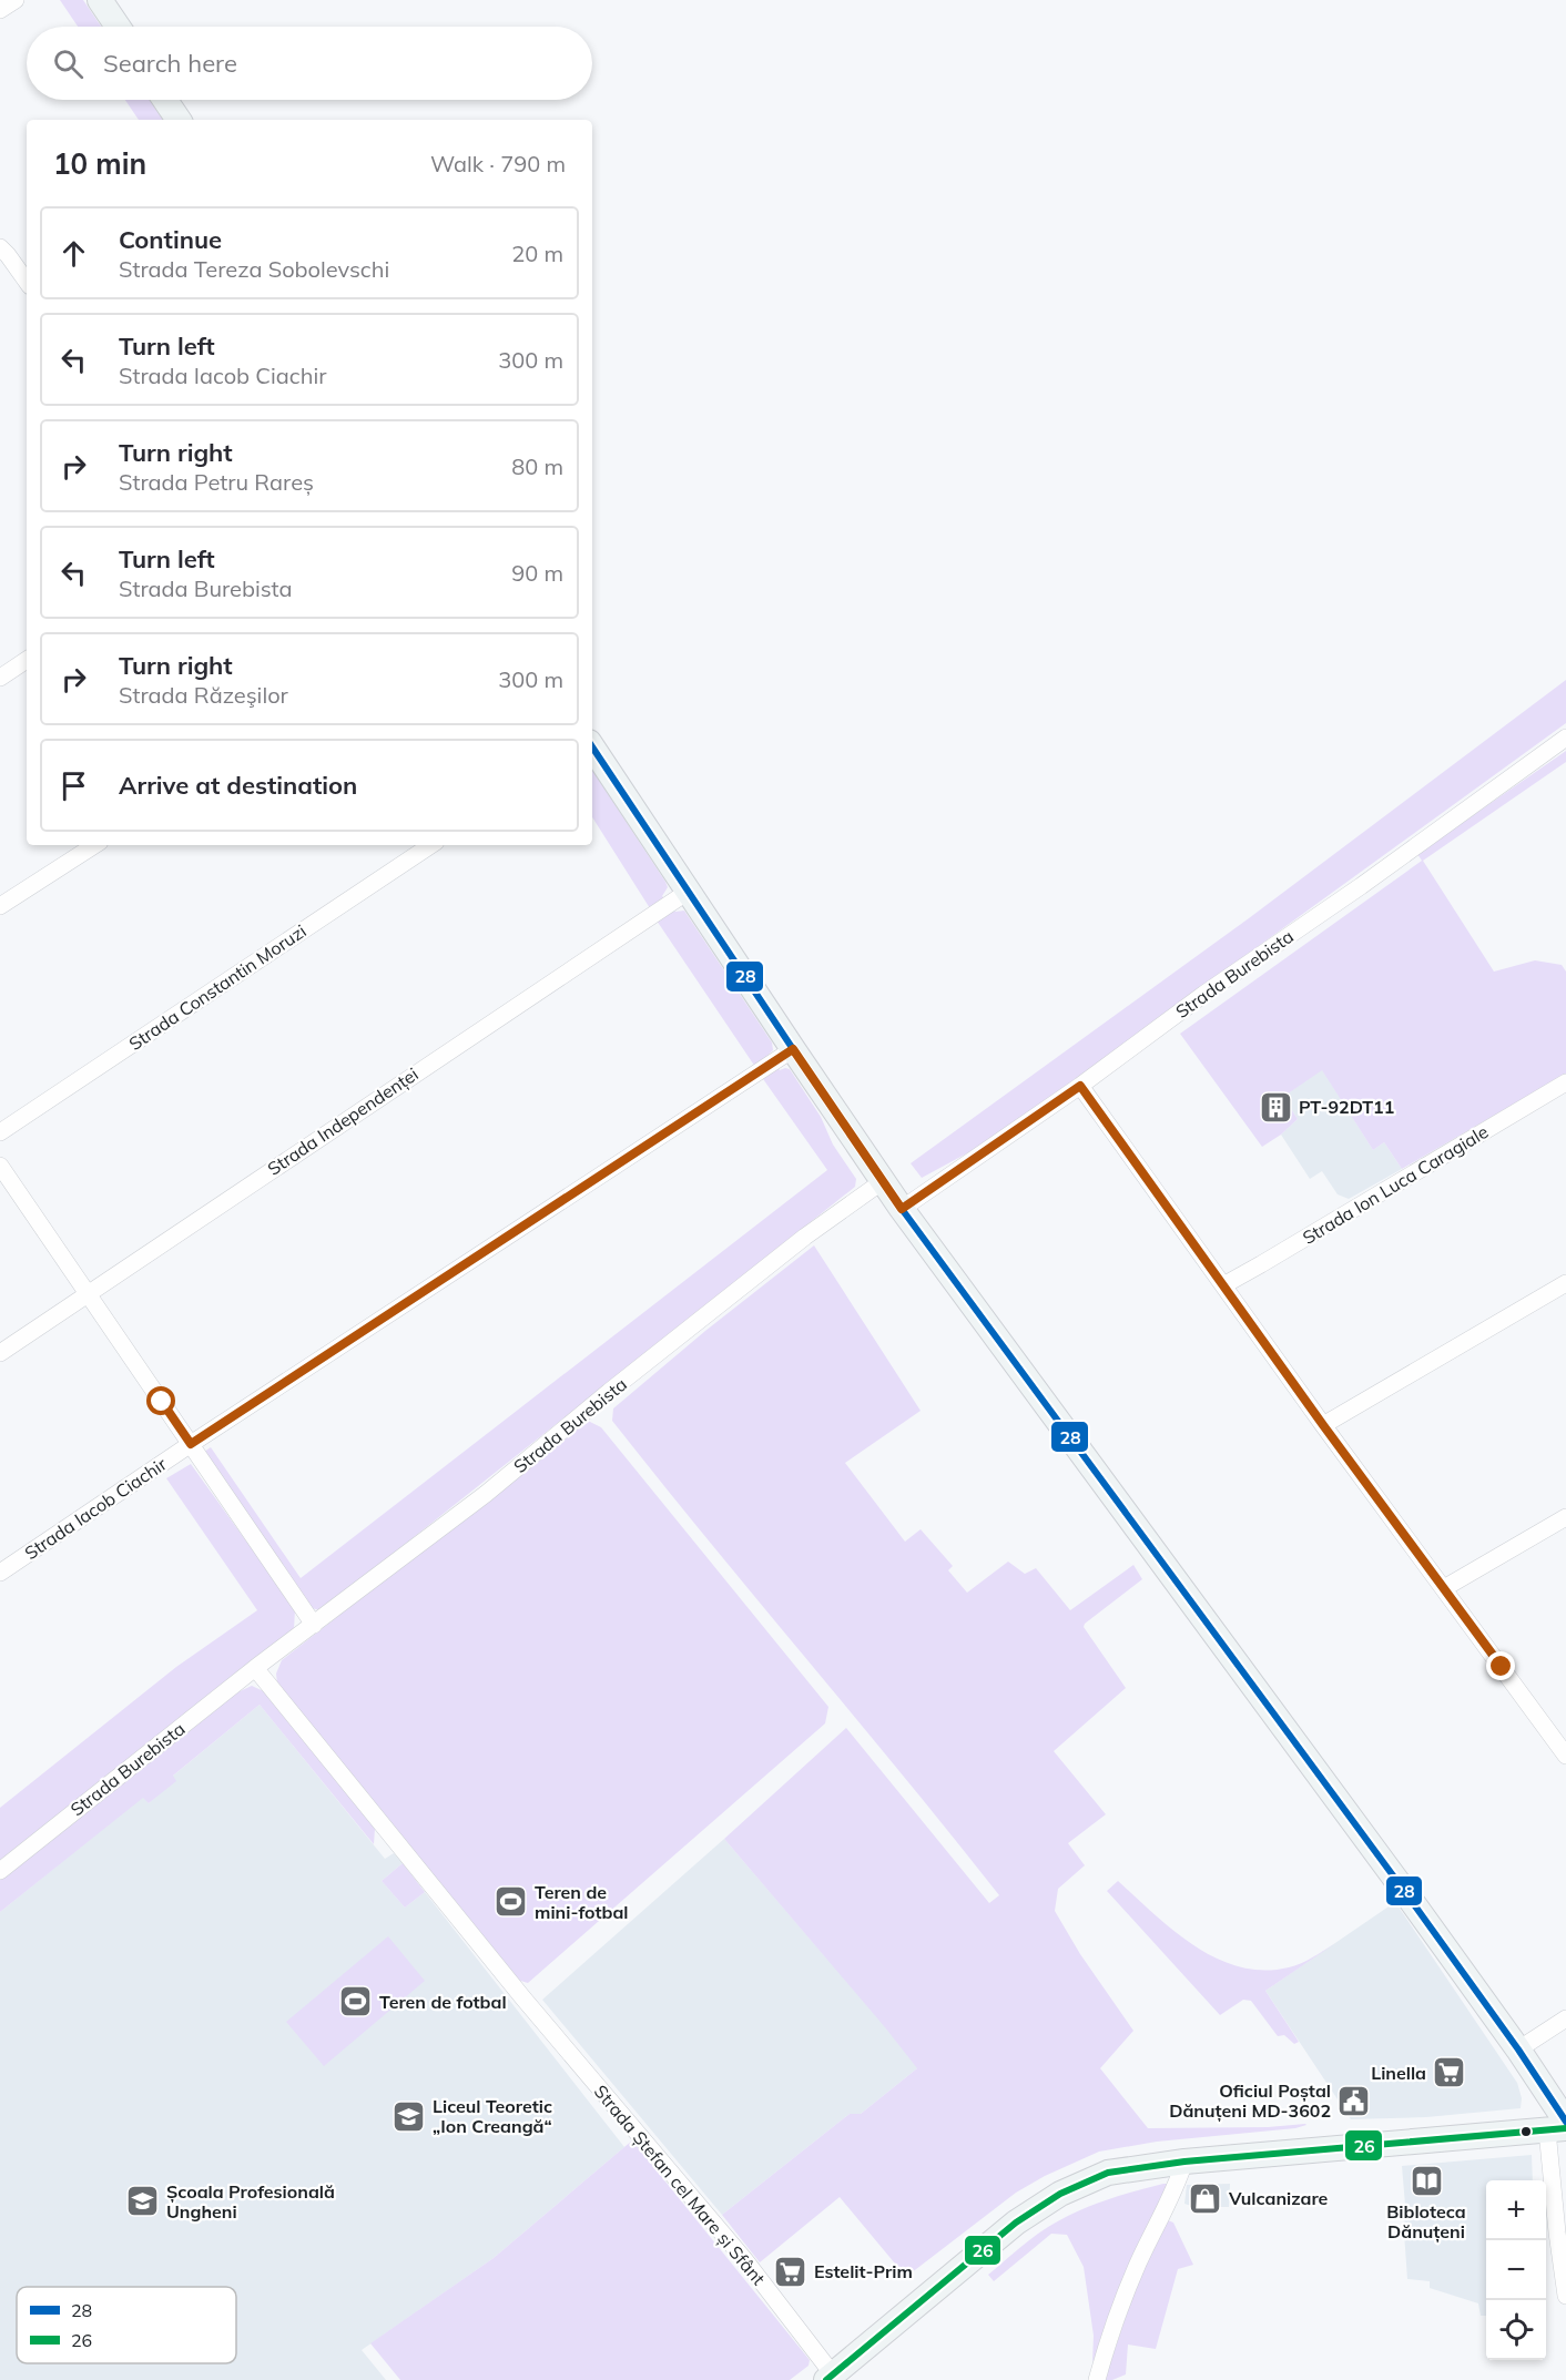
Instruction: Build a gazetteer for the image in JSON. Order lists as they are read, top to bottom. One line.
{"streets":{"main road":["Strada Ștefan cel Mare și Sfânt"],"street":["Strada Burebista","Strada Constantin Moruzi","Strada Independenței","Strada Ion Luca Caragiale","Strada Iacob Ciachir"]},"crossings":[["Strada Burebista","Strada Ștefan cel Mare și Sfânt"]],"places":{"building":["PT-92DT11"],"sports":["Teren de mini-fotbal","Teren de fotbal"],"supermarket":["Linella","Estelit-Prim"],"public building":["Oficiul Poștal Dănuțeni MD-3602"],"school or university":["Liceul Teoretic „Ion Creangă“","Școala Profesională Ungheni"],"library":["Bibloteca Dănuțeni"],"shop":["Vulcanizare"]},"lines":["transit line 28","transit line 26"],"legend":["28","26"],"page":{"search":"Search here","heading":["10 min","Walk · 790 m"],"list":[["Continue","Strada Tereza Sobolevschi","20 m"],["Turn left","Strada Iacob Ciachir","300 m"],["Turn right","Strada Petru Rareș","80 m"],["Turn left","Strada Burebista","90 m"],["Turn right","Strada Răzeşilor","300 m"],"Arrive at destination"],"map_buttons":["+","−"]}}
